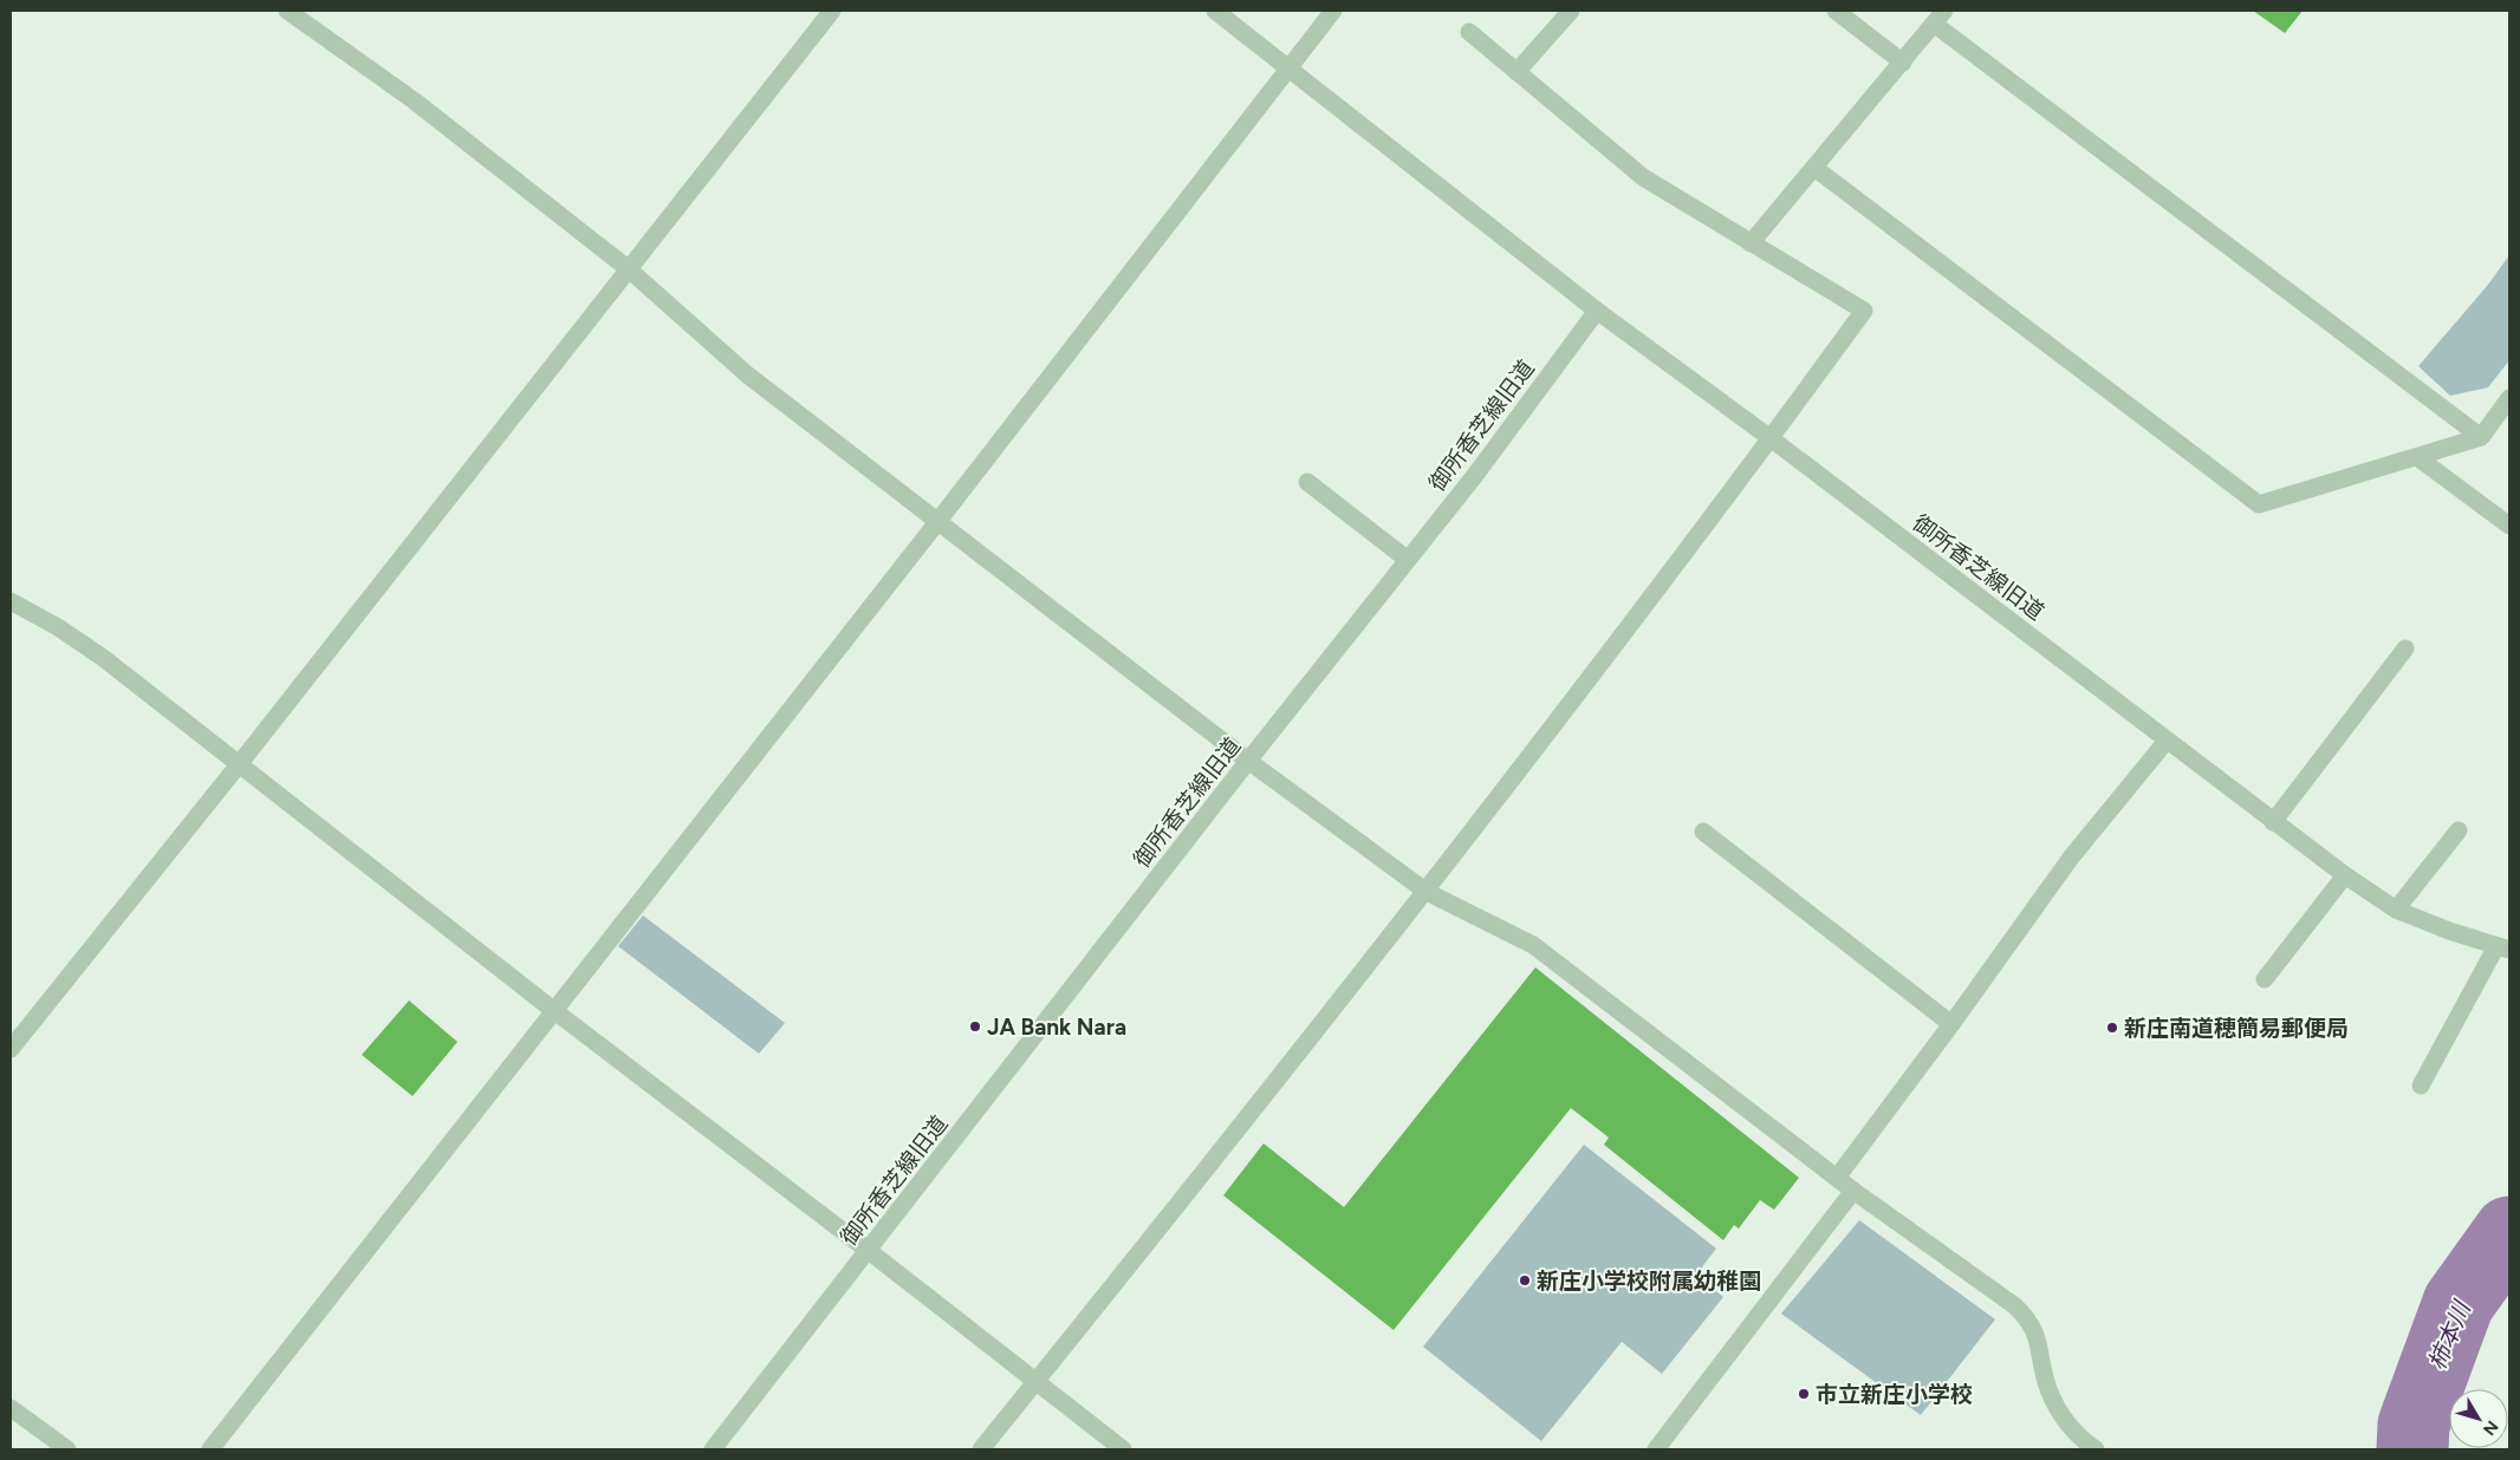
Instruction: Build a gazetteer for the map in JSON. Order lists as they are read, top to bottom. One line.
{"streets":{"street":["御所香芝線旧道"]},"water":["柿本川"],"places":["JA Bank Nara","新庄南道穂簡易郵便局","新庄小学校附属幼稚園","市立新庄小学校"],"north":"bottom right"}
